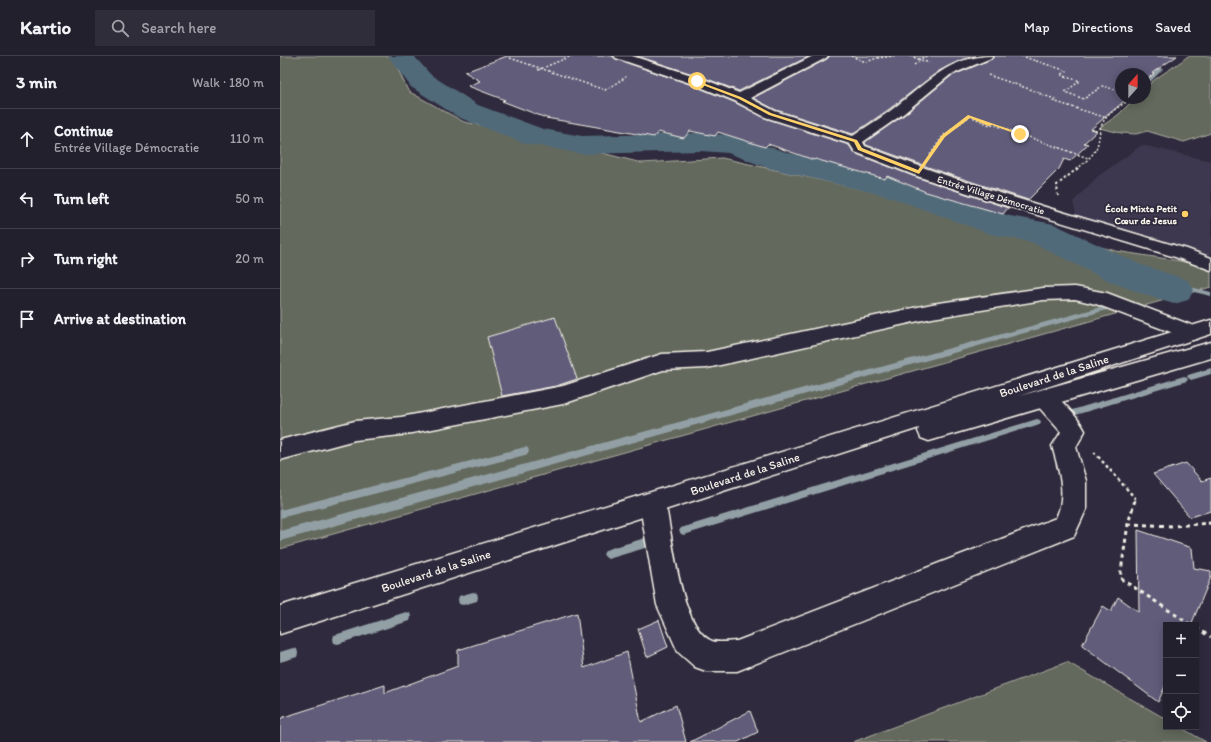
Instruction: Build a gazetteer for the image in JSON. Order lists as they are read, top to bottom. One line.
{"streets":{"street":["Entrée Village Démocratie","Boulevard de la Saline"]},"places":["École Mixte Petit Cœur de Jesus"],"north":"top","page":{"header":"Kartio","search":"Search here","nav":["Map","Directions","Saved"],"heading":["3 min","Walk · 180 m"],"list":[["Continue","Entrée Village Démocratie","110 m"],["Turn left","50 m"],["Turn right","20 m"],"Arrive at destination"],"map_buttons":["+","−"]}}
